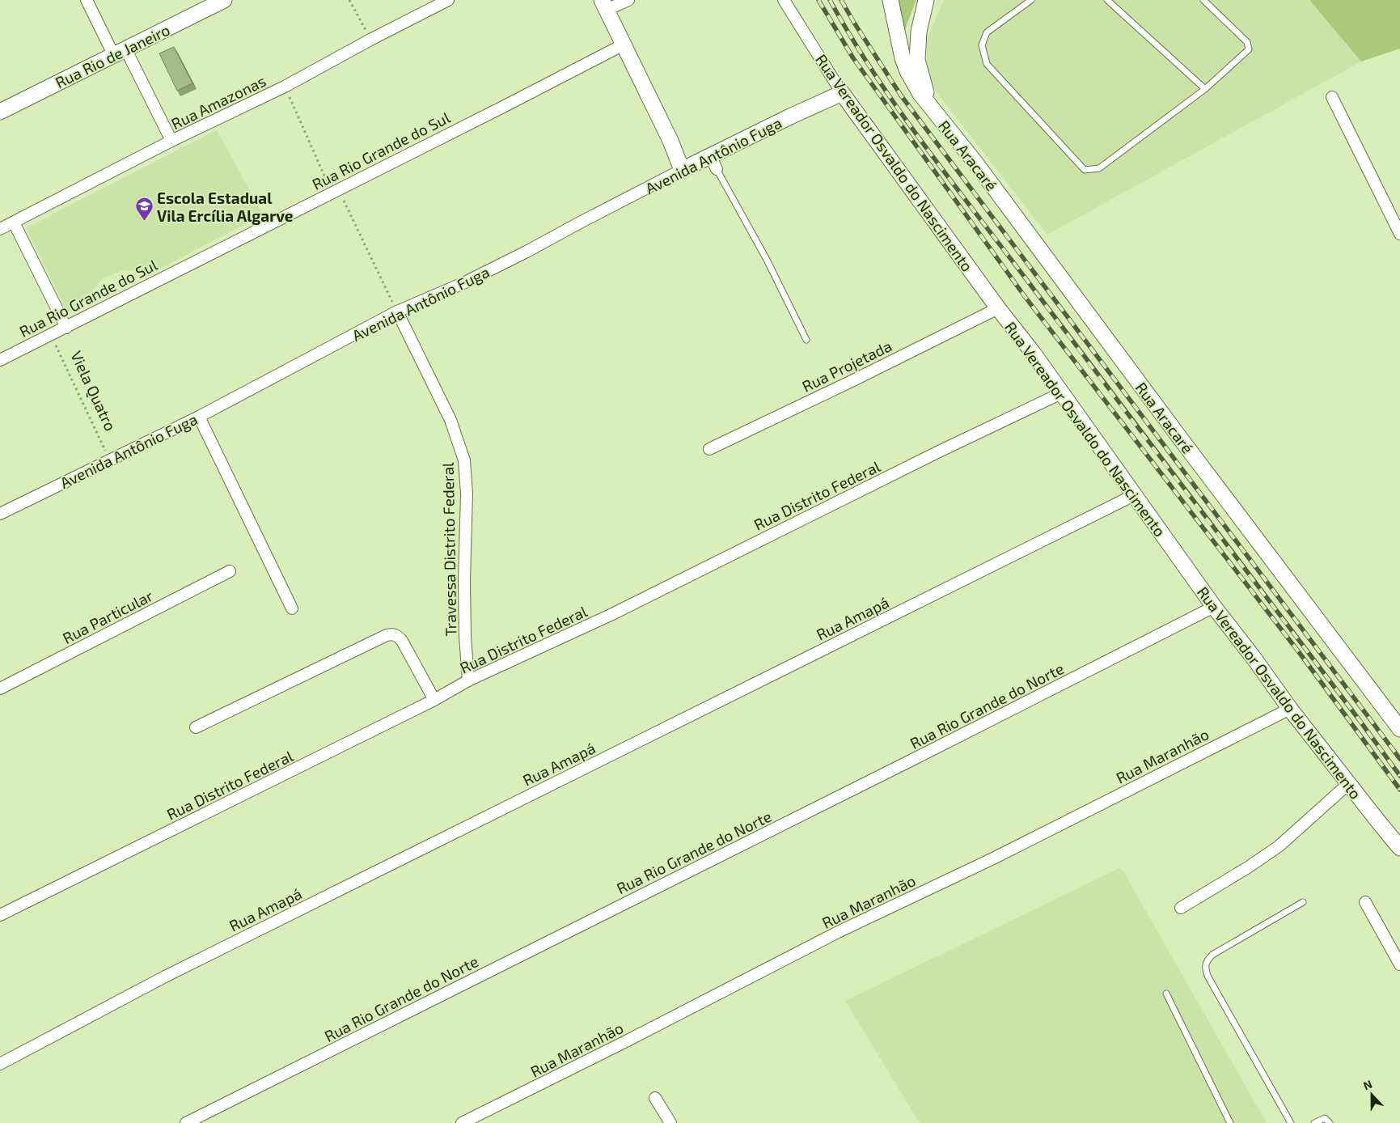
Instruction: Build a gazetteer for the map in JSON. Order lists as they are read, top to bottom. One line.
{"streets":{"street":["Rua Rio de Janeiro","Rua Amazonas","Rua Rio Grande do Sul","Avenida Antônio Fuga","Rua Aracaré","Rua Vereador Osvaldo do Nascimento","Rua Projetada","Rua Distrito Federal","Travessa Distrito Federal","Rua Particular","Rua Amapá","Rua Rio Grande do Norte","Rua Maranhão"],"path":["Viela Quatro"]},"crossings":[["Rua Rio Grande do Sul","Viela Quatro"],["Avenida Antônio Fuga","Rua Vereador Osvaldo do Nascimento"],["Avenida Antônio Fuga","Viela Quatro"],["Avenida Antônio Fuga","Travessa Distrito Federal"],["Rua Vereador Osvaldo do Nascimento","Rua Projetada"],["Rua Vereador Osvaldo do Nascimento","Rua Distrito Federal"],["Rua Vereador Osvaldo do Nascimento","Rua Amapá"],["Rua Vereador Osvaldo do Nascimento","Rua Rio Grande do Norte"],["Rua Vereador Osvaldo do Nascimento","Rua Maranhão"],["Rua Distrito Federal","Travessa Distrito Federal"]],"places":{"school or university":["Escola Estadual Vila Ercília Algarve"]},"north":"top"}
